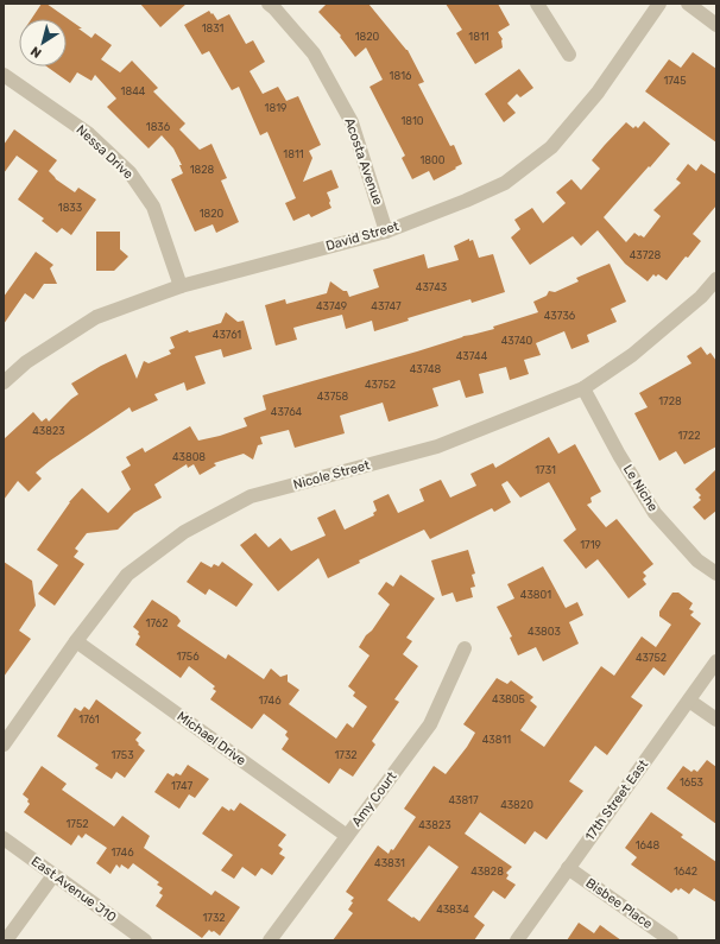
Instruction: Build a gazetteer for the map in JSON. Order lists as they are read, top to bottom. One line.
{"streets":{"street":["Nessa Drive","Acosta Avenue","David Street","Nicole Street","Le Niche","Michael Drive","Amy Court","17th Street East","East Avenue J10","Bisbee Place"]},"crossings":[["Nessa Drive","David Street"],["Acosta Avenue","David Street"],["Nicole Street","Le Niche"],["Nicole Street","Michael Drive"],["Michael Drive","Amy Court"],["17th Street East","Bisbee Place"]],"house_numbers":["1831","1820","1811","1816","1745","1844","1819","1810","1836","1811","1800","1828","1833","1820","43728","43743","43749","43747","43736","43761","43740","43744","43748","43752","43758","1728","43764","43823","1722","43808","1731","1719","43801","1762","43803","1756","43752","43805","1746","1761","43811","1753","1732","1653","1747","43817","43820","1752","43823","1648","1746","43831","43828","1642","43834","1732"],"north":"bottom left"}
